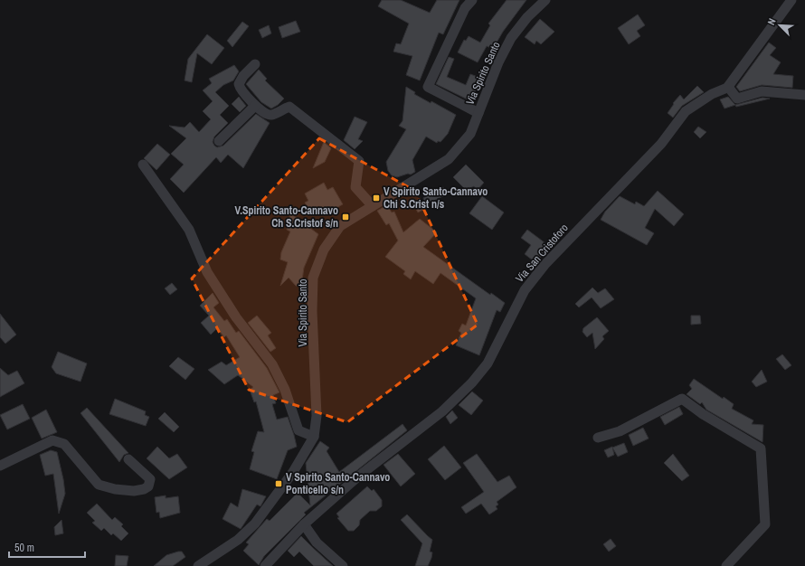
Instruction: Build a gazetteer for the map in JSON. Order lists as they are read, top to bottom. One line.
{"streets":{"street":["Via Spirito Santo","Via San Cristoforo"]},"places":{"transit":["V Spirito Santo-Cannavo Chi S.Crist n/s","V.Spirito Santo-Cannavo Ch S.Cristof s/n","V Spirito Santo-Cannavo Ponticello s/n"]},"scale_bar":"50 m","north":"top left"}
